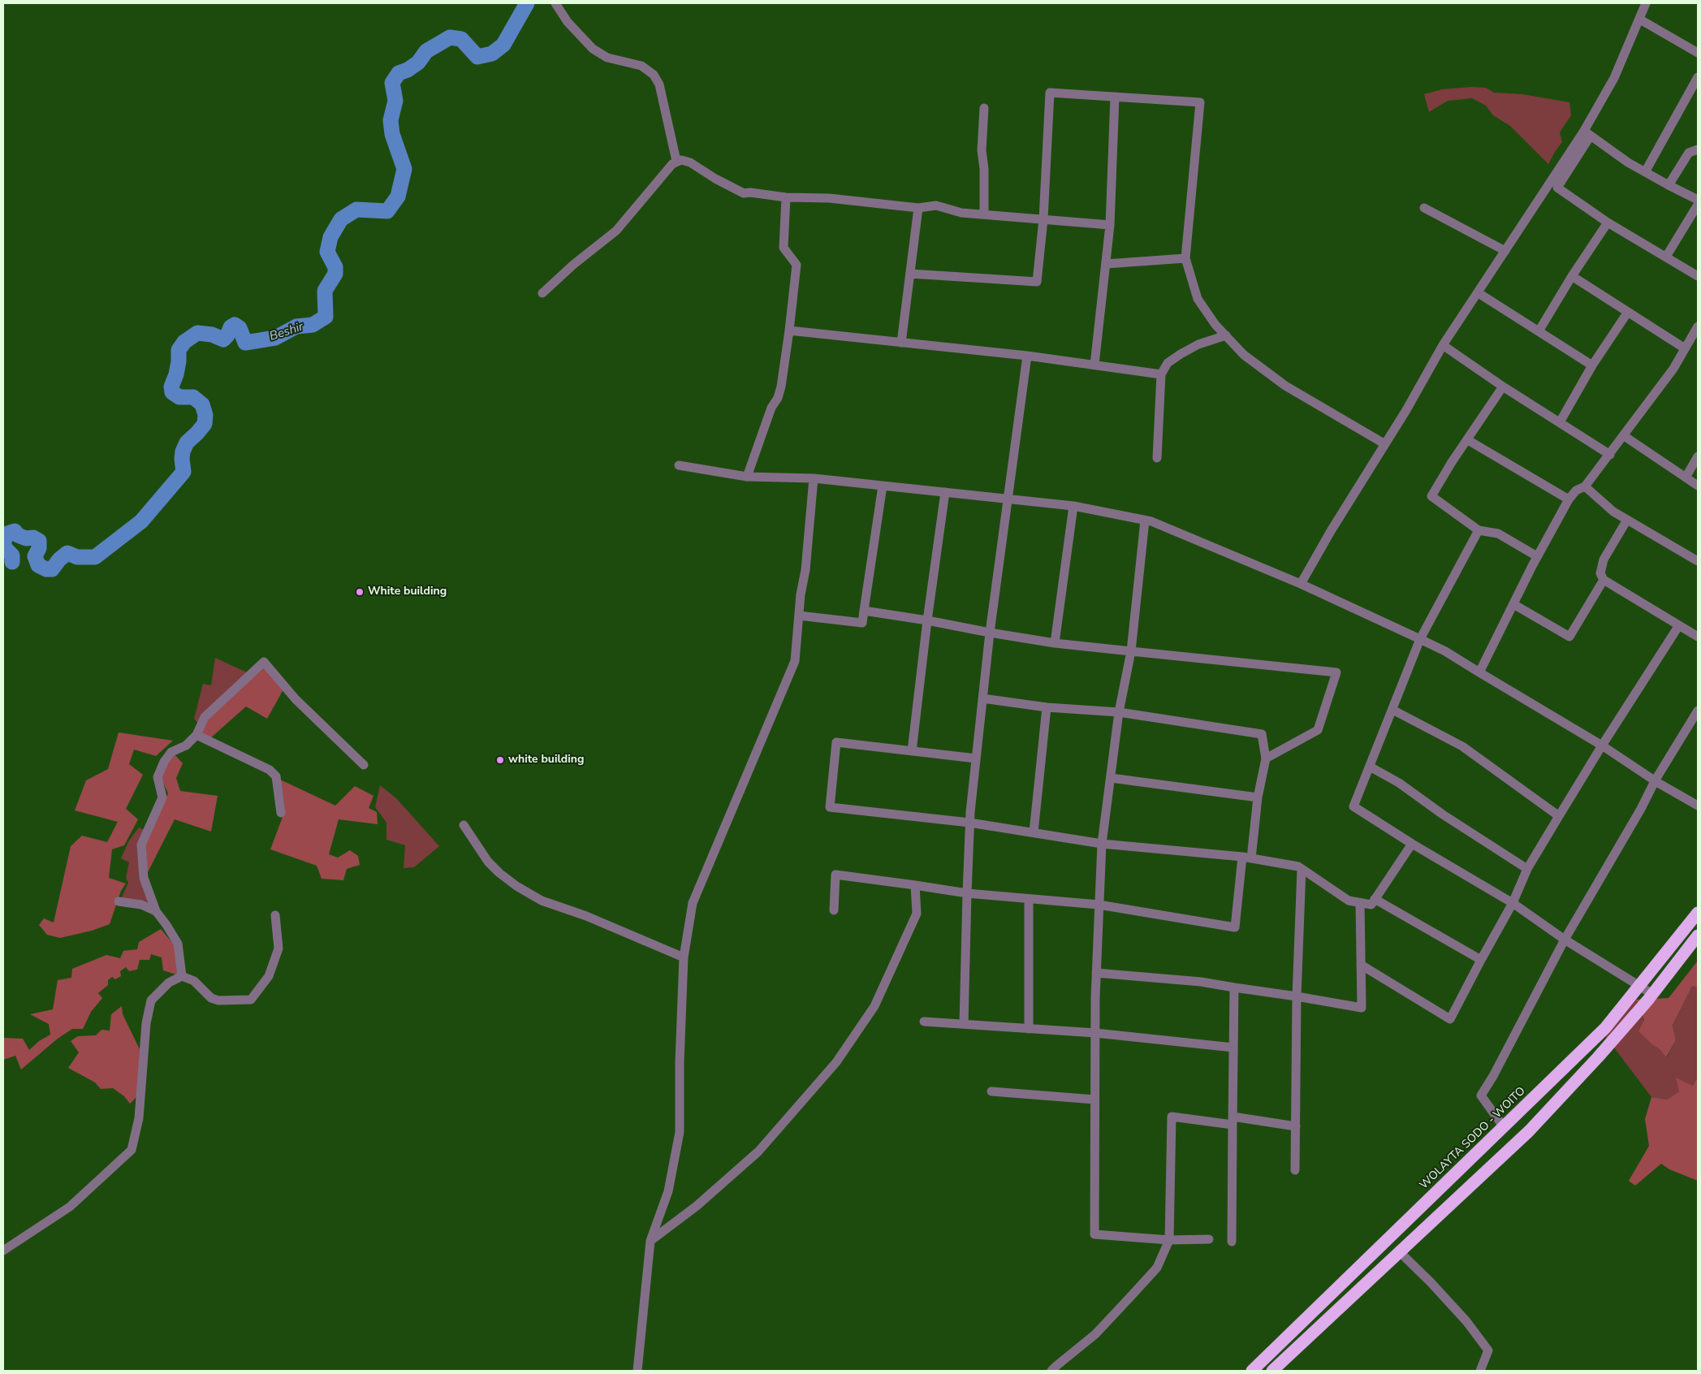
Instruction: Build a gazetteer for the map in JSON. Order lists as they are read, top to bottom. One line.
{"streets":{"highway":["WOLAYTA SODO - WOITO"]},"water":["Beshir"],"places":["White building","white building"]}
